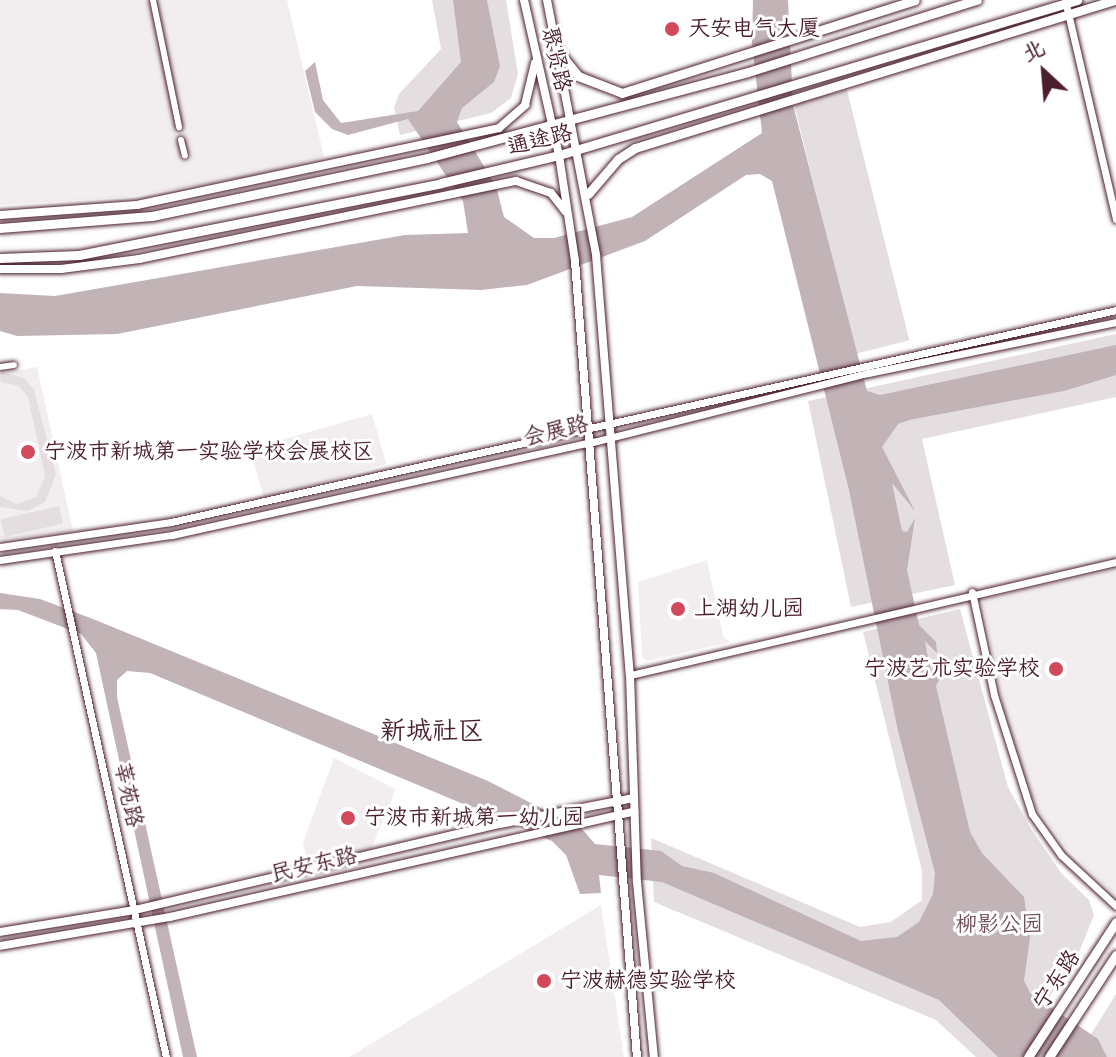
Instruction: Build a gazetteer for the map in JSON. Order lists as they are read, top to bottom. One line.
{"streets":{"main road":["聚贤路","通途路","民安东路","宁东路"],"street":["会展路","莘苑路"]},"crossings":[["聚贤路","通途路"],["聚贤路","会展路"],["聚贤路","民安东路"],["会展路","莘苑路"],["莘苑路","民安东路"]],"districts":["新城社区"],"parks":["柳影公园"],"places":["天安电气大厦","宁波市新城第一实验学校会展校区","上湖幼儿园","宁波艺术实验学校","宁波市新城第一幼儿园","宁波赫德实验学校"],"north":"top left"}
